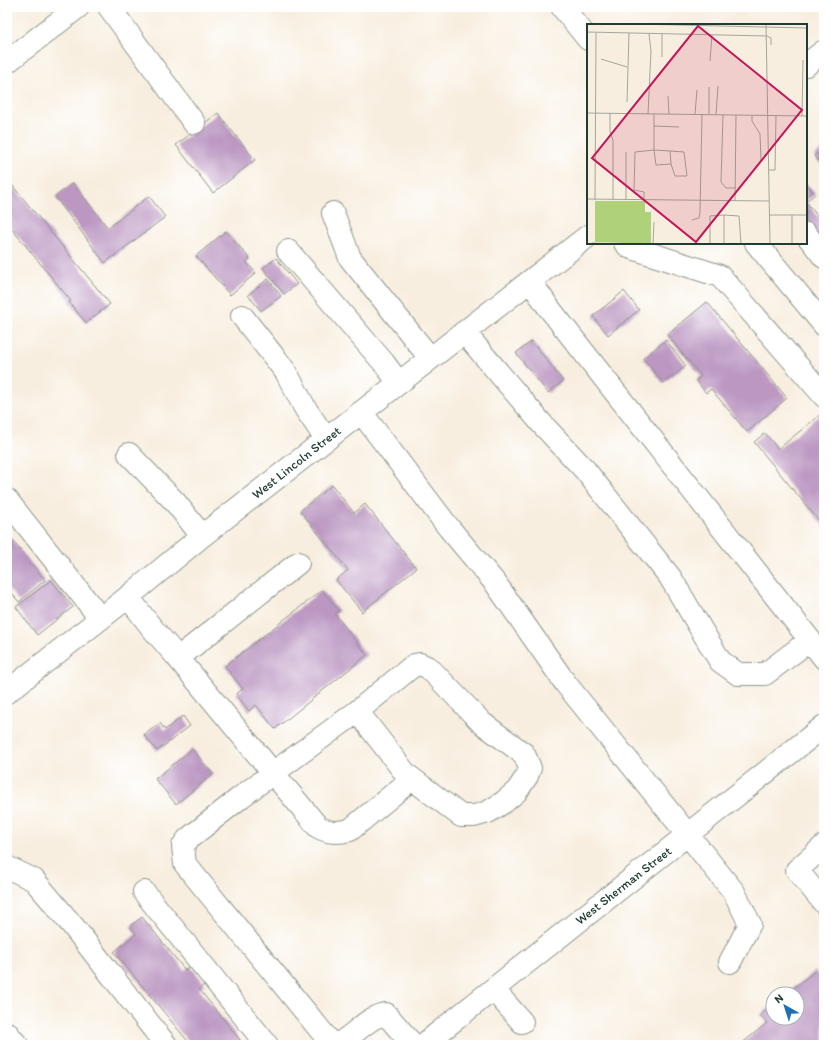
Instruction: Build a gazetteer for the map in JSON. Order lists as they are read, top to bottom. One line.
{"streets":{"street":["West Lincoln Street","West Sherman Street"]},"north":"top left"}
